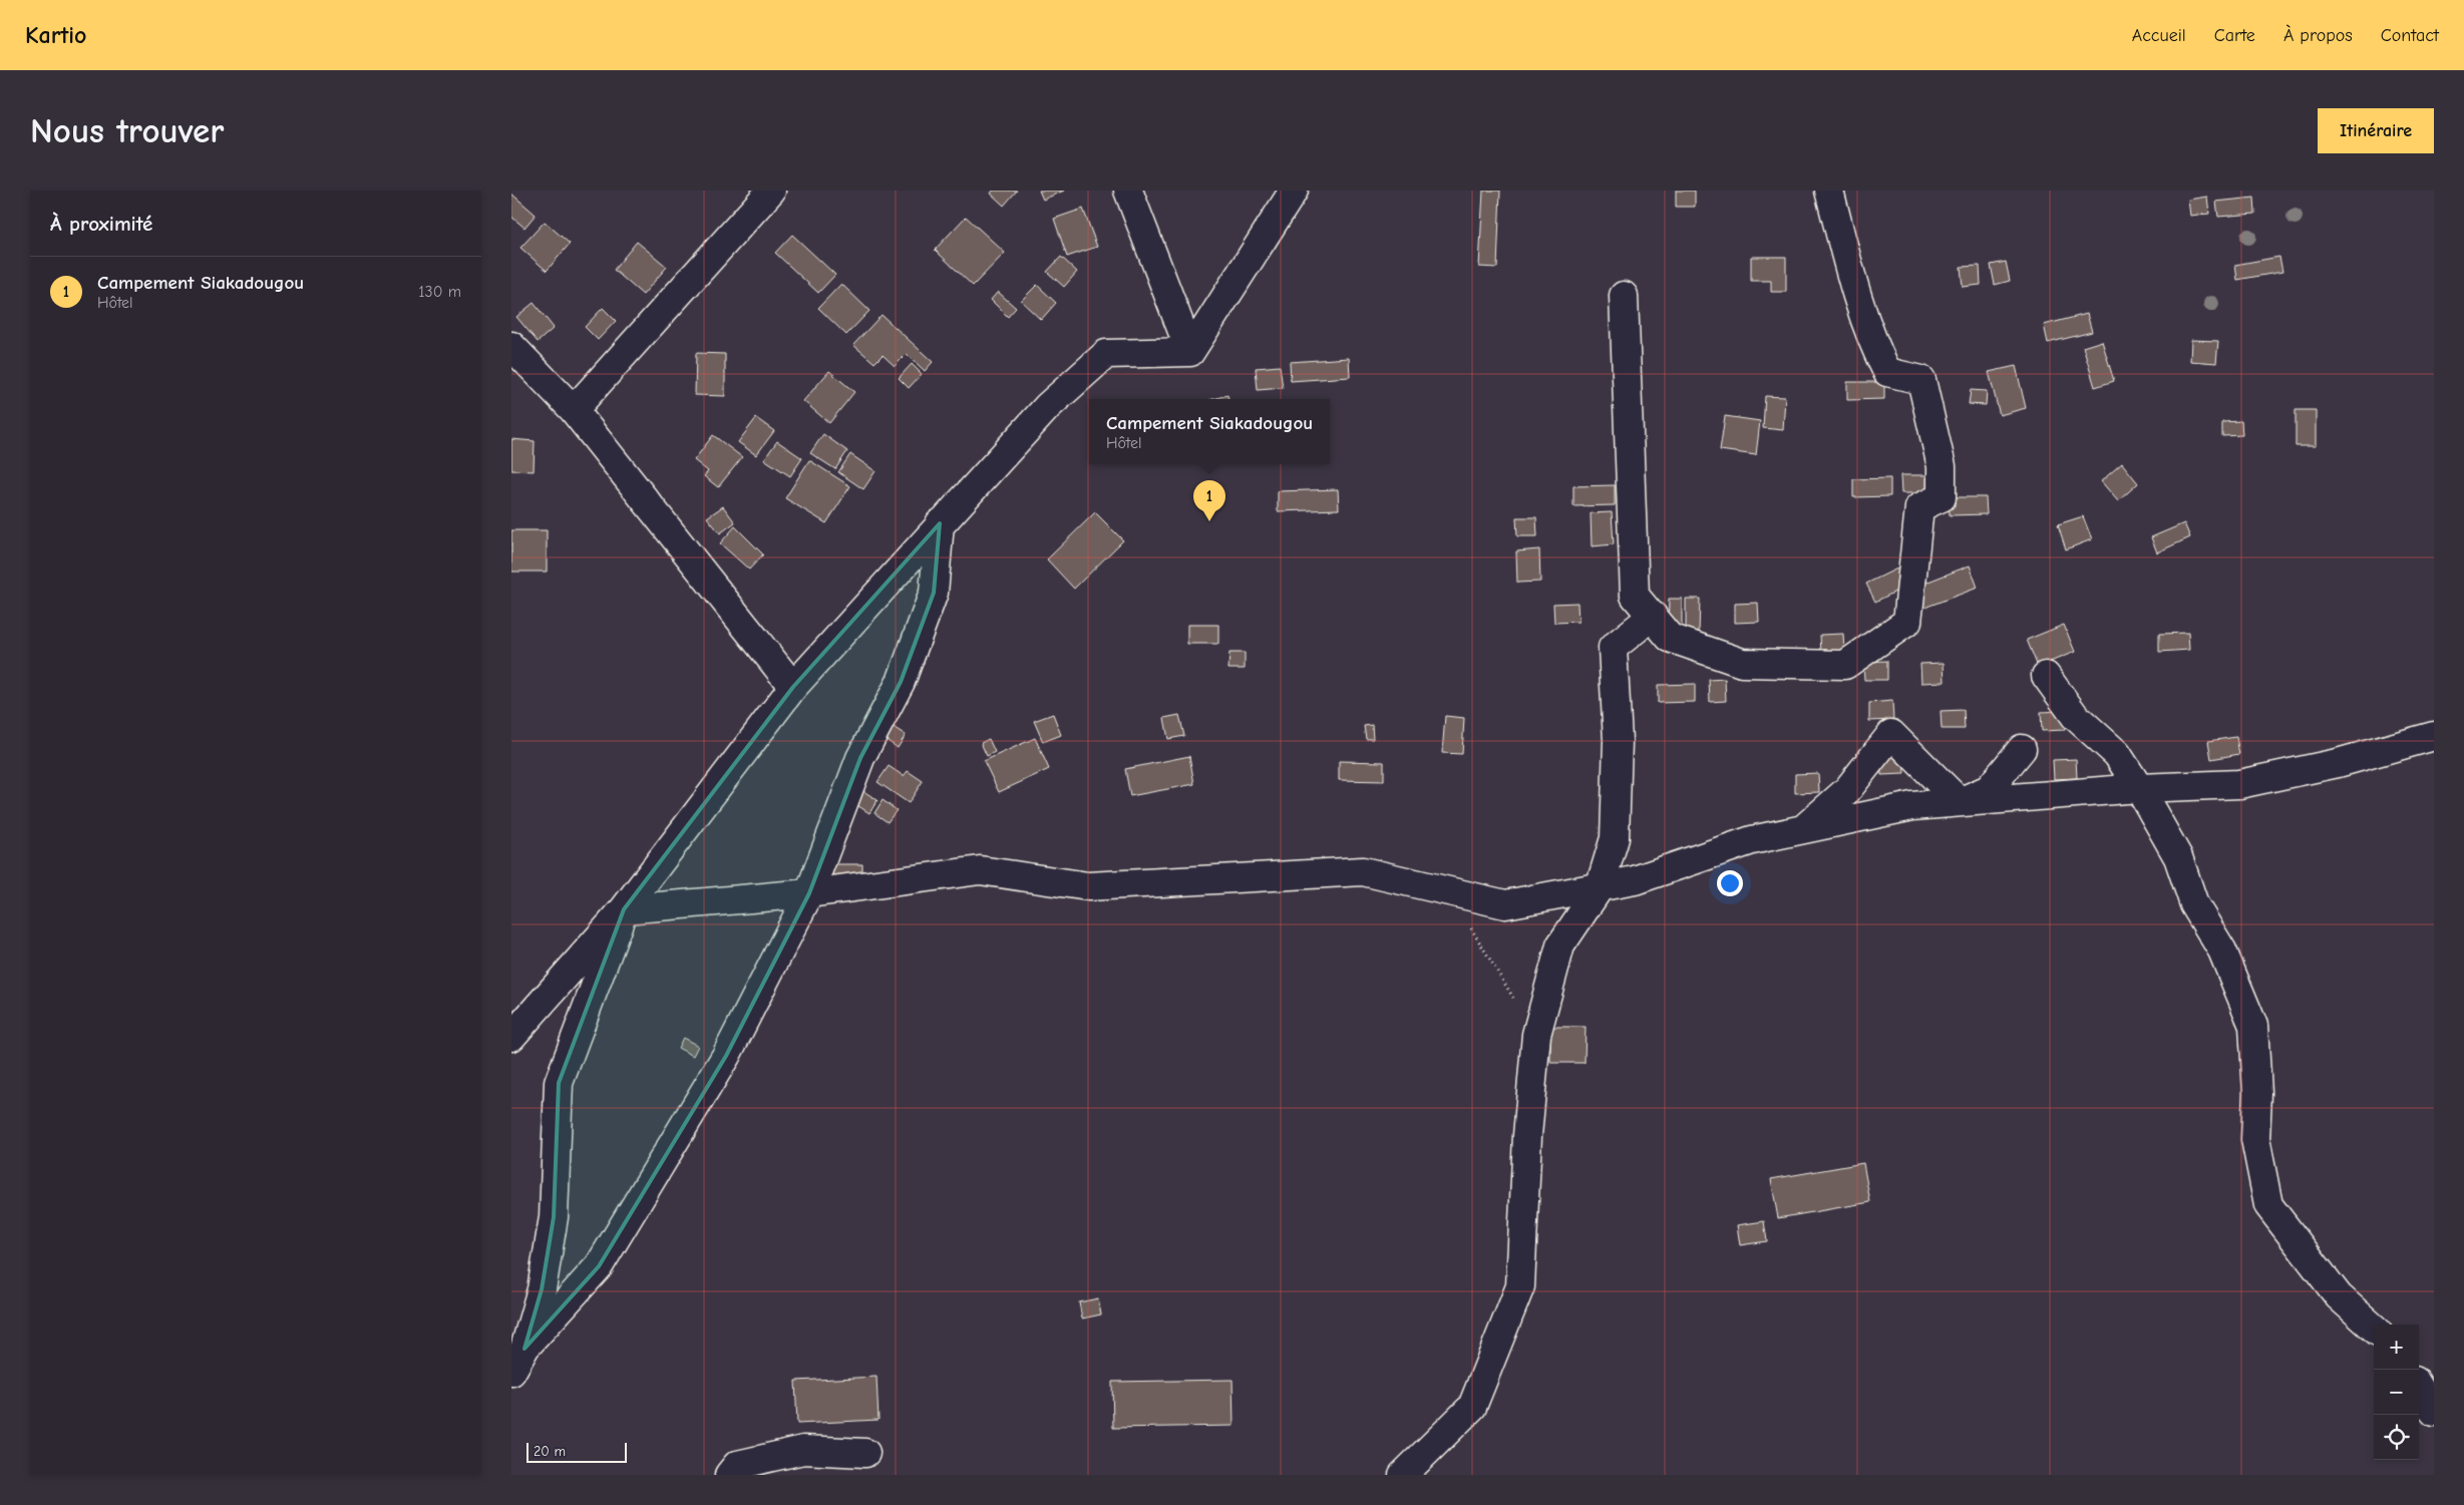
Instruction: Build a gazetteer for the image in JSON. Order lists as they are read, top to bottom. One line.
{"scale_bar":"20 m","page":{"header":"Kartio","nav":["Accueil","Carte","À propos","Contact"],"buttons":"Itinéraire","title":"Nous trouver","heading":"À proximité","list":[{"mark":"1","name":"Campement Siakadougou","note":"Hôtel","value":"130 m"}],"popup":["Campement Siakadougou","Hôtel"],"pins":"1","map_buttons":["+","−"],"scale":"20 m"}}
